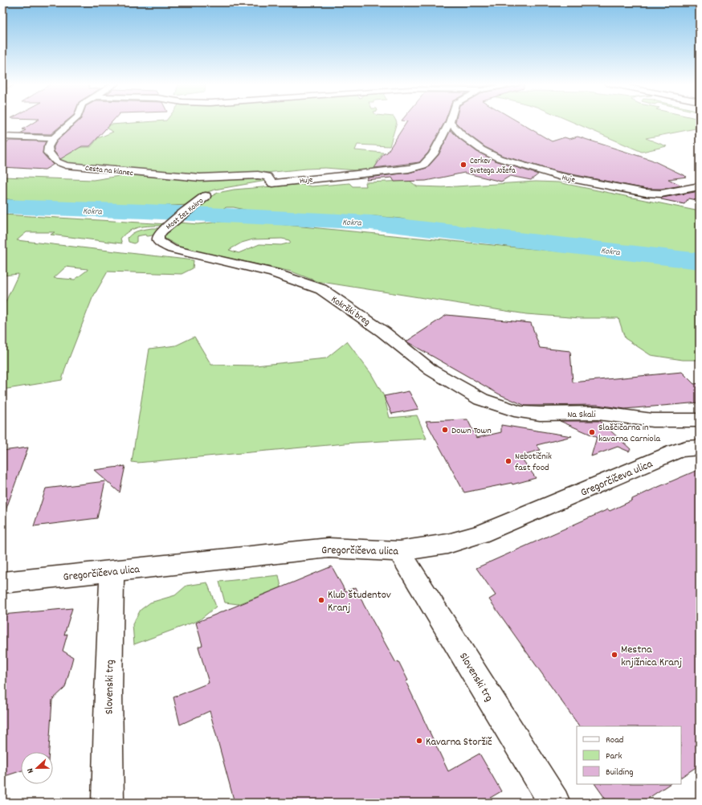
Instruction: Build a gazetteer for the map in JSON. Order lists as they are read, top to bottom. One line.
{"streets":{"street":["Cesta na klanec","Huje","Most čez Kokro","Kokrški breg","Na Skali","Gregorčičeva ulica","Slovenski trg"]},"crossings":[["Cesta na klanec","Huje"],["Most čez Kokro","Kokrški breg"],["Kokrški breg","Na Skali"],["Gregorčičeva ulica","Slovenski trg"]],"water":["Kokra"],"places":["Cerkev Svetega Jožefa","Down Town","Slaščičarna in kavarna Carniola","Nebotičnik fast food","Klub študentov Kranj","Mestna knjižnica Kranj","Kavarna Storžič"],"legend":["Road","Park","Building"],"north":"left"}
